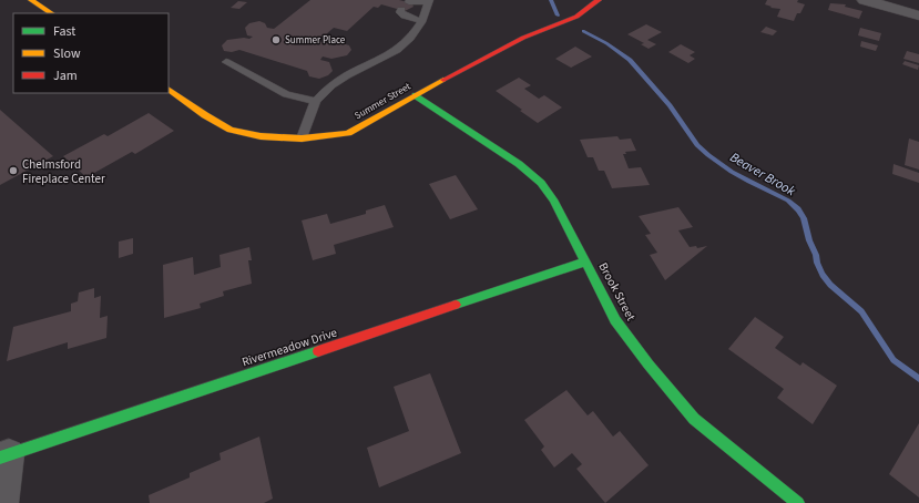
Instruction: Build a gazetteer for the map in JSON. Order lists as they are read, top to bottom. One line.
{"streets":{"street":["Summer Street","Brook Street","Rivermeadow Drive"]},"crossings":[["Summer Street","Brook Street"],["Brook Street","Rivermeadow Drive"]],"water":["Beaver Brook"],"places":["Summer Place","Chelmsford Fireplace Center"],"legend":["Fast","Slow","Jam"]}
